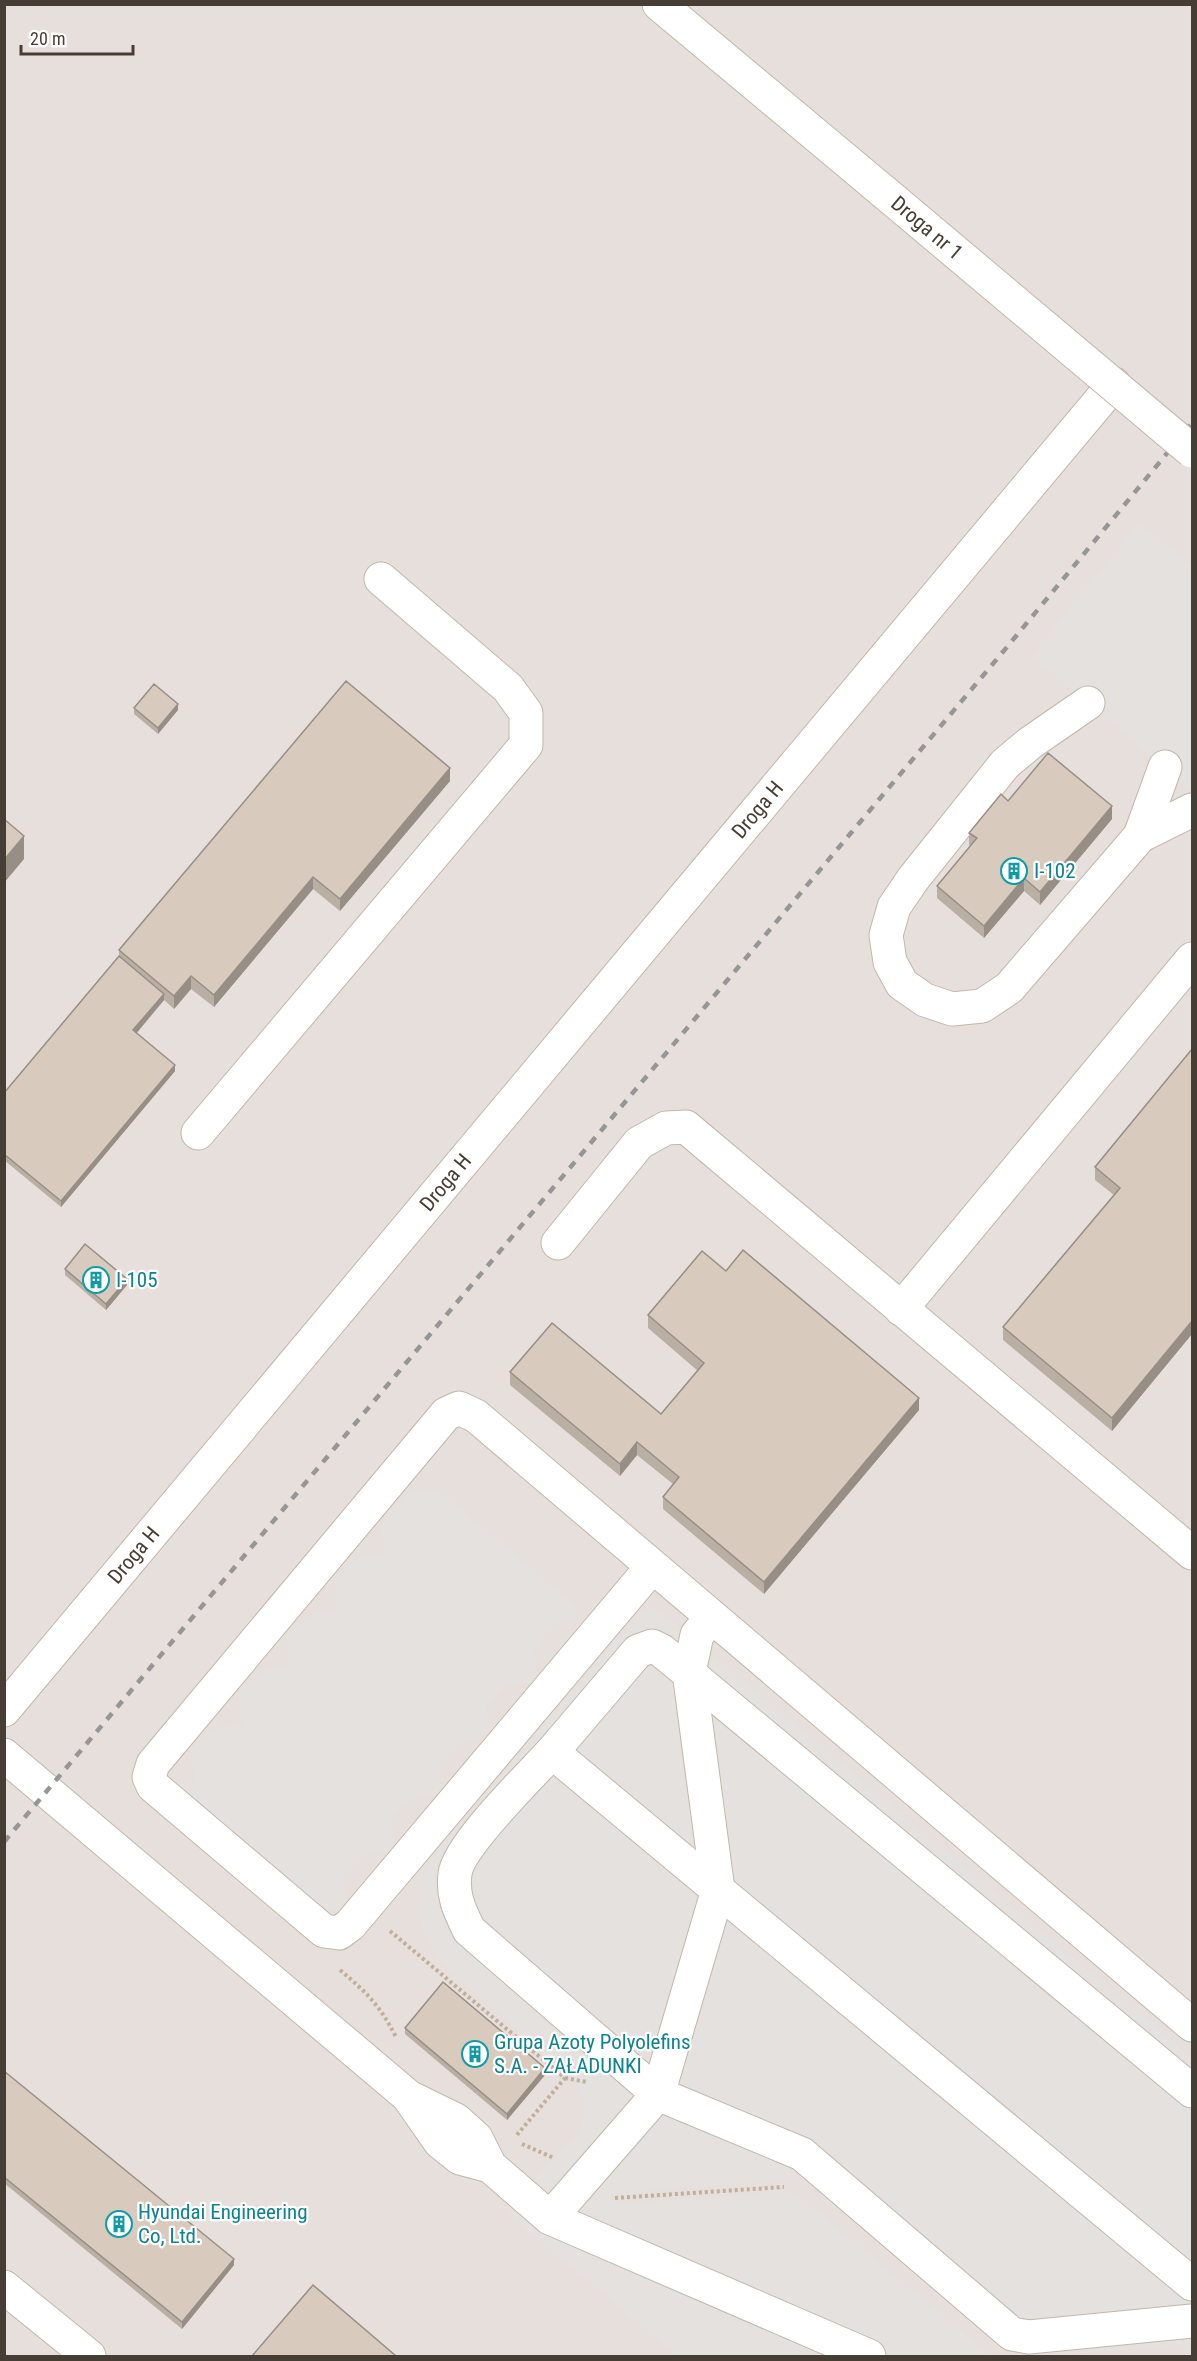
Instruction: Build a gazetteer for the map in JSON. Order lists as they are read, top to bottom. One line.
{"streets":{"lane":["Droga nr 1","Droga H"]},"crossings":[["Droga nr 1","Droga H"]],"places":{"building":["I-102","I-105","Grupa Azoty Polyolefins S.A. - ZAŁADUNKI","Hyundai Engineering Co, Ltd."]},"scale_bar":"20 m"}
